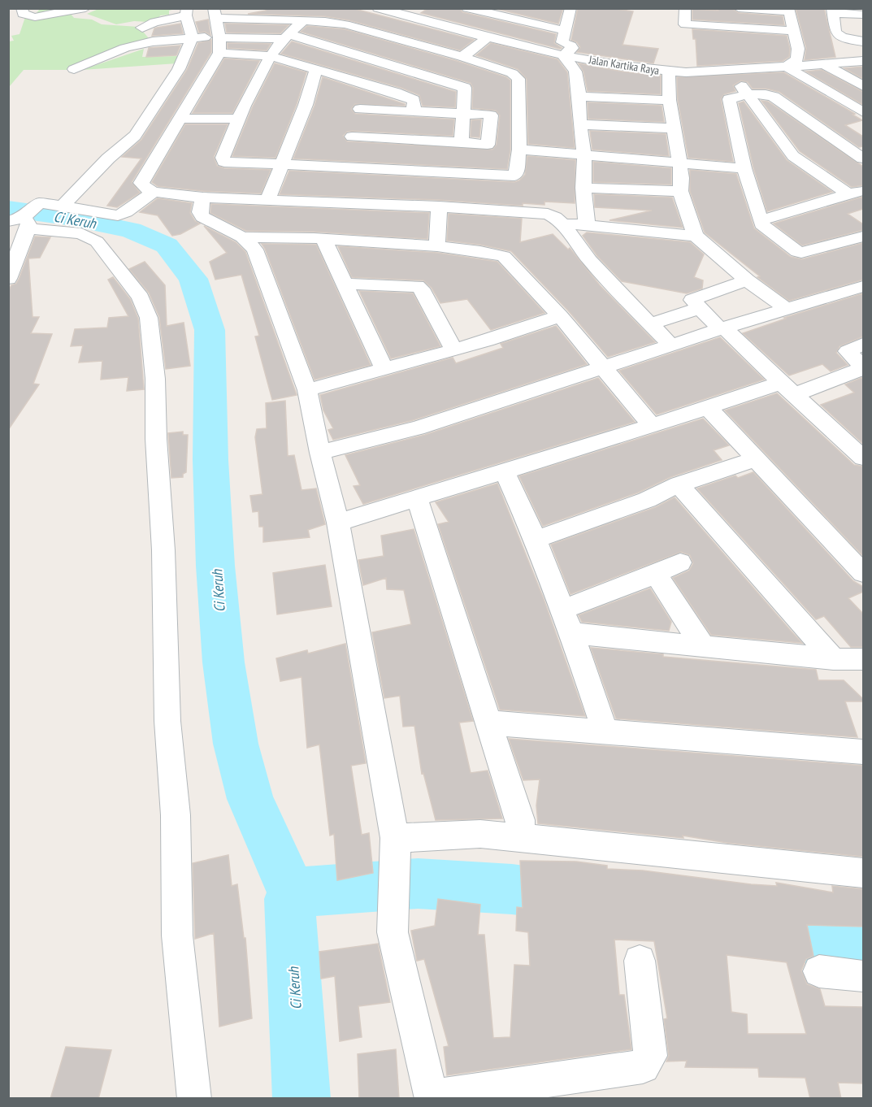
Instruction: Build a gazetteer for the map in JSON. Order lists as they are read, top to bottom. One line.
{"streets":{"street":["Jalan Kartika Raya"]},"water":["Ci Keruh"]}
